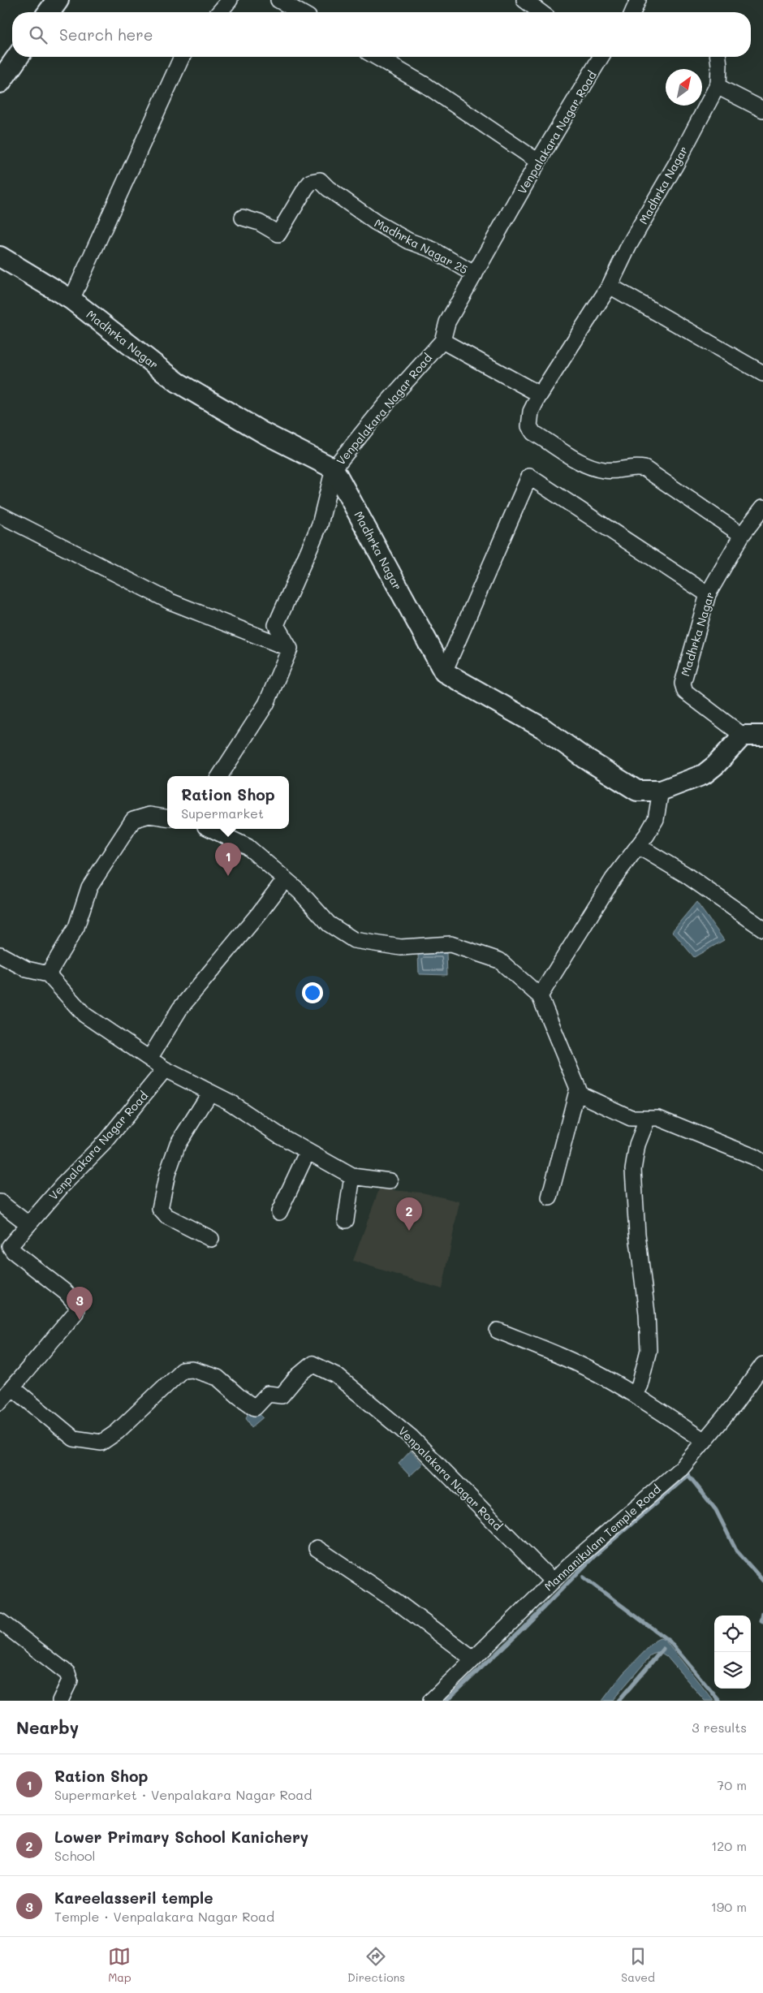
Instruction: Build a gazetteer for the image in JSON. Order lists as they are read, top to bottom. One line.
{"streets":{"street":["Venpalakara Nagar Road","Madhrka Nagar","Madhrka Nagar 25","Mannanikulam Temple Road"]},"crossings":[["Venpalakara Nagar Road","Madhrka Nagar"],["Venpalakara Nagar Road","Madhrka Nagar 25"],["Venpalakara Nagar Road","Mannanikulam Temple Road"]],"north":"top right","page":{"search":"Search here","popup":["Ration Shop","Supermarket"],"pins":["1","2","3"],"heading":["Nearby","3 results"],"list":[{"mark":"1","name":"Ration Shop","note":"Supermarket · Venpalakara Nagar Road","value":"70 m"},{"mark":"2","name":"Lower Primary School Kanichery","note":"School","value":"120 m"},{"mark":"3","name":"Kareelasseril temple","note":"Temple · Venpalakara Nagar Road","value":"190 m"}],"nav":["Map","Directions","Saved"]}}
